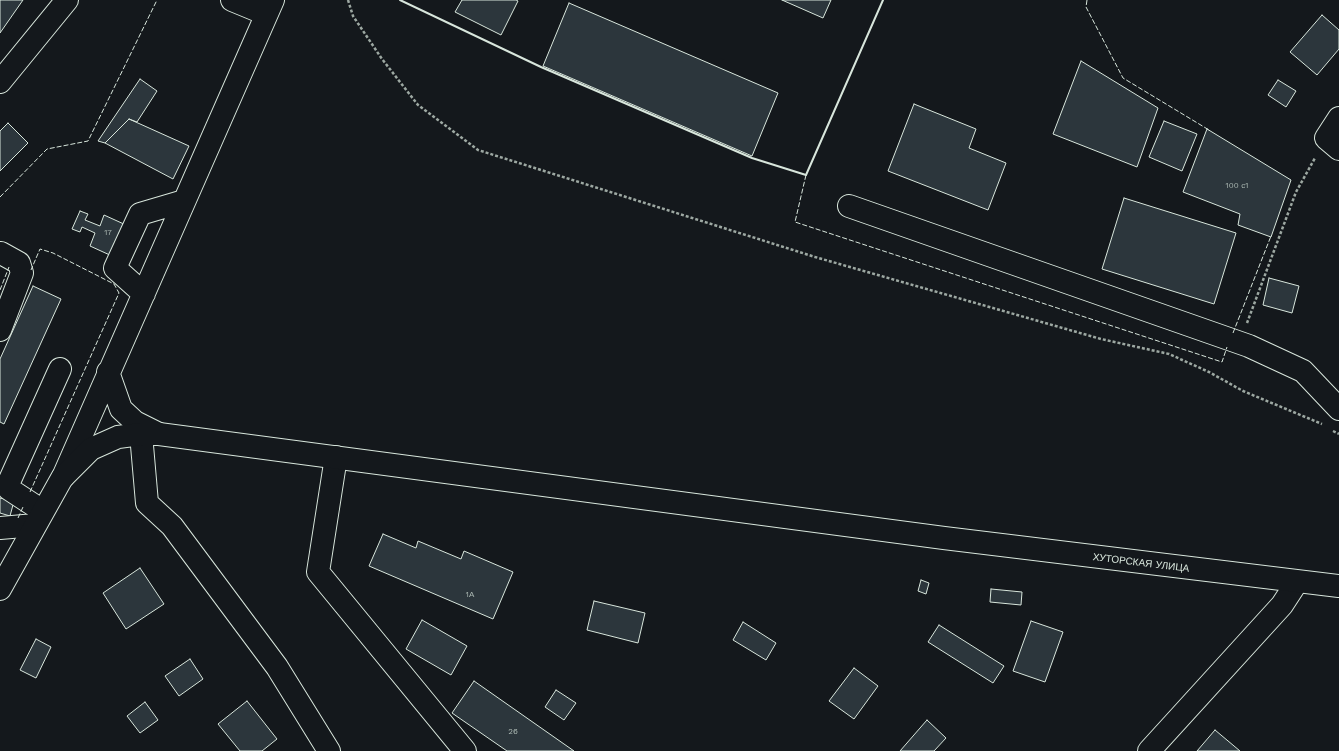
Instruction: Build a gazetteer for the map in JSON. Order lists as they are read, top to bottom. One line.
{"streets":{"street":["ХУТОРСКАЯ УЛИЦА"]},"house_numbers":["100 с1","17","1А","26"]}
